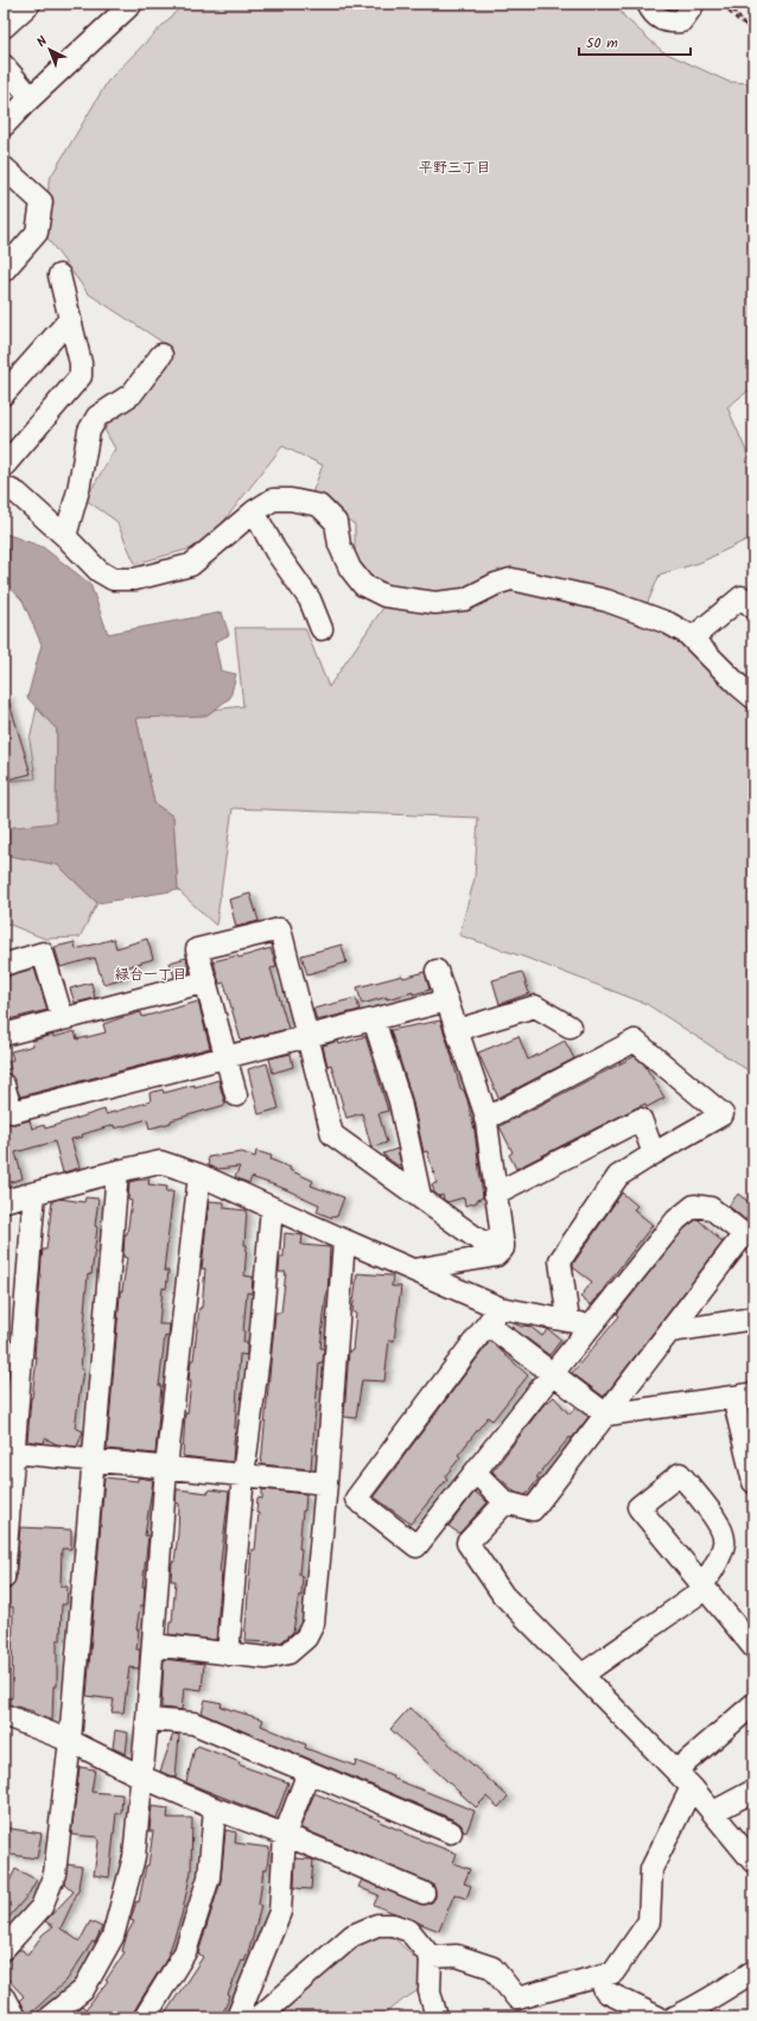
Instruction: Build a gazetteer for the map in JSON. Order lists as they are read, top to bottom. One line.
{"districts":["平野三丁目","緑台一丁目"],"scale_bar":"50 m","north":"top left"}
